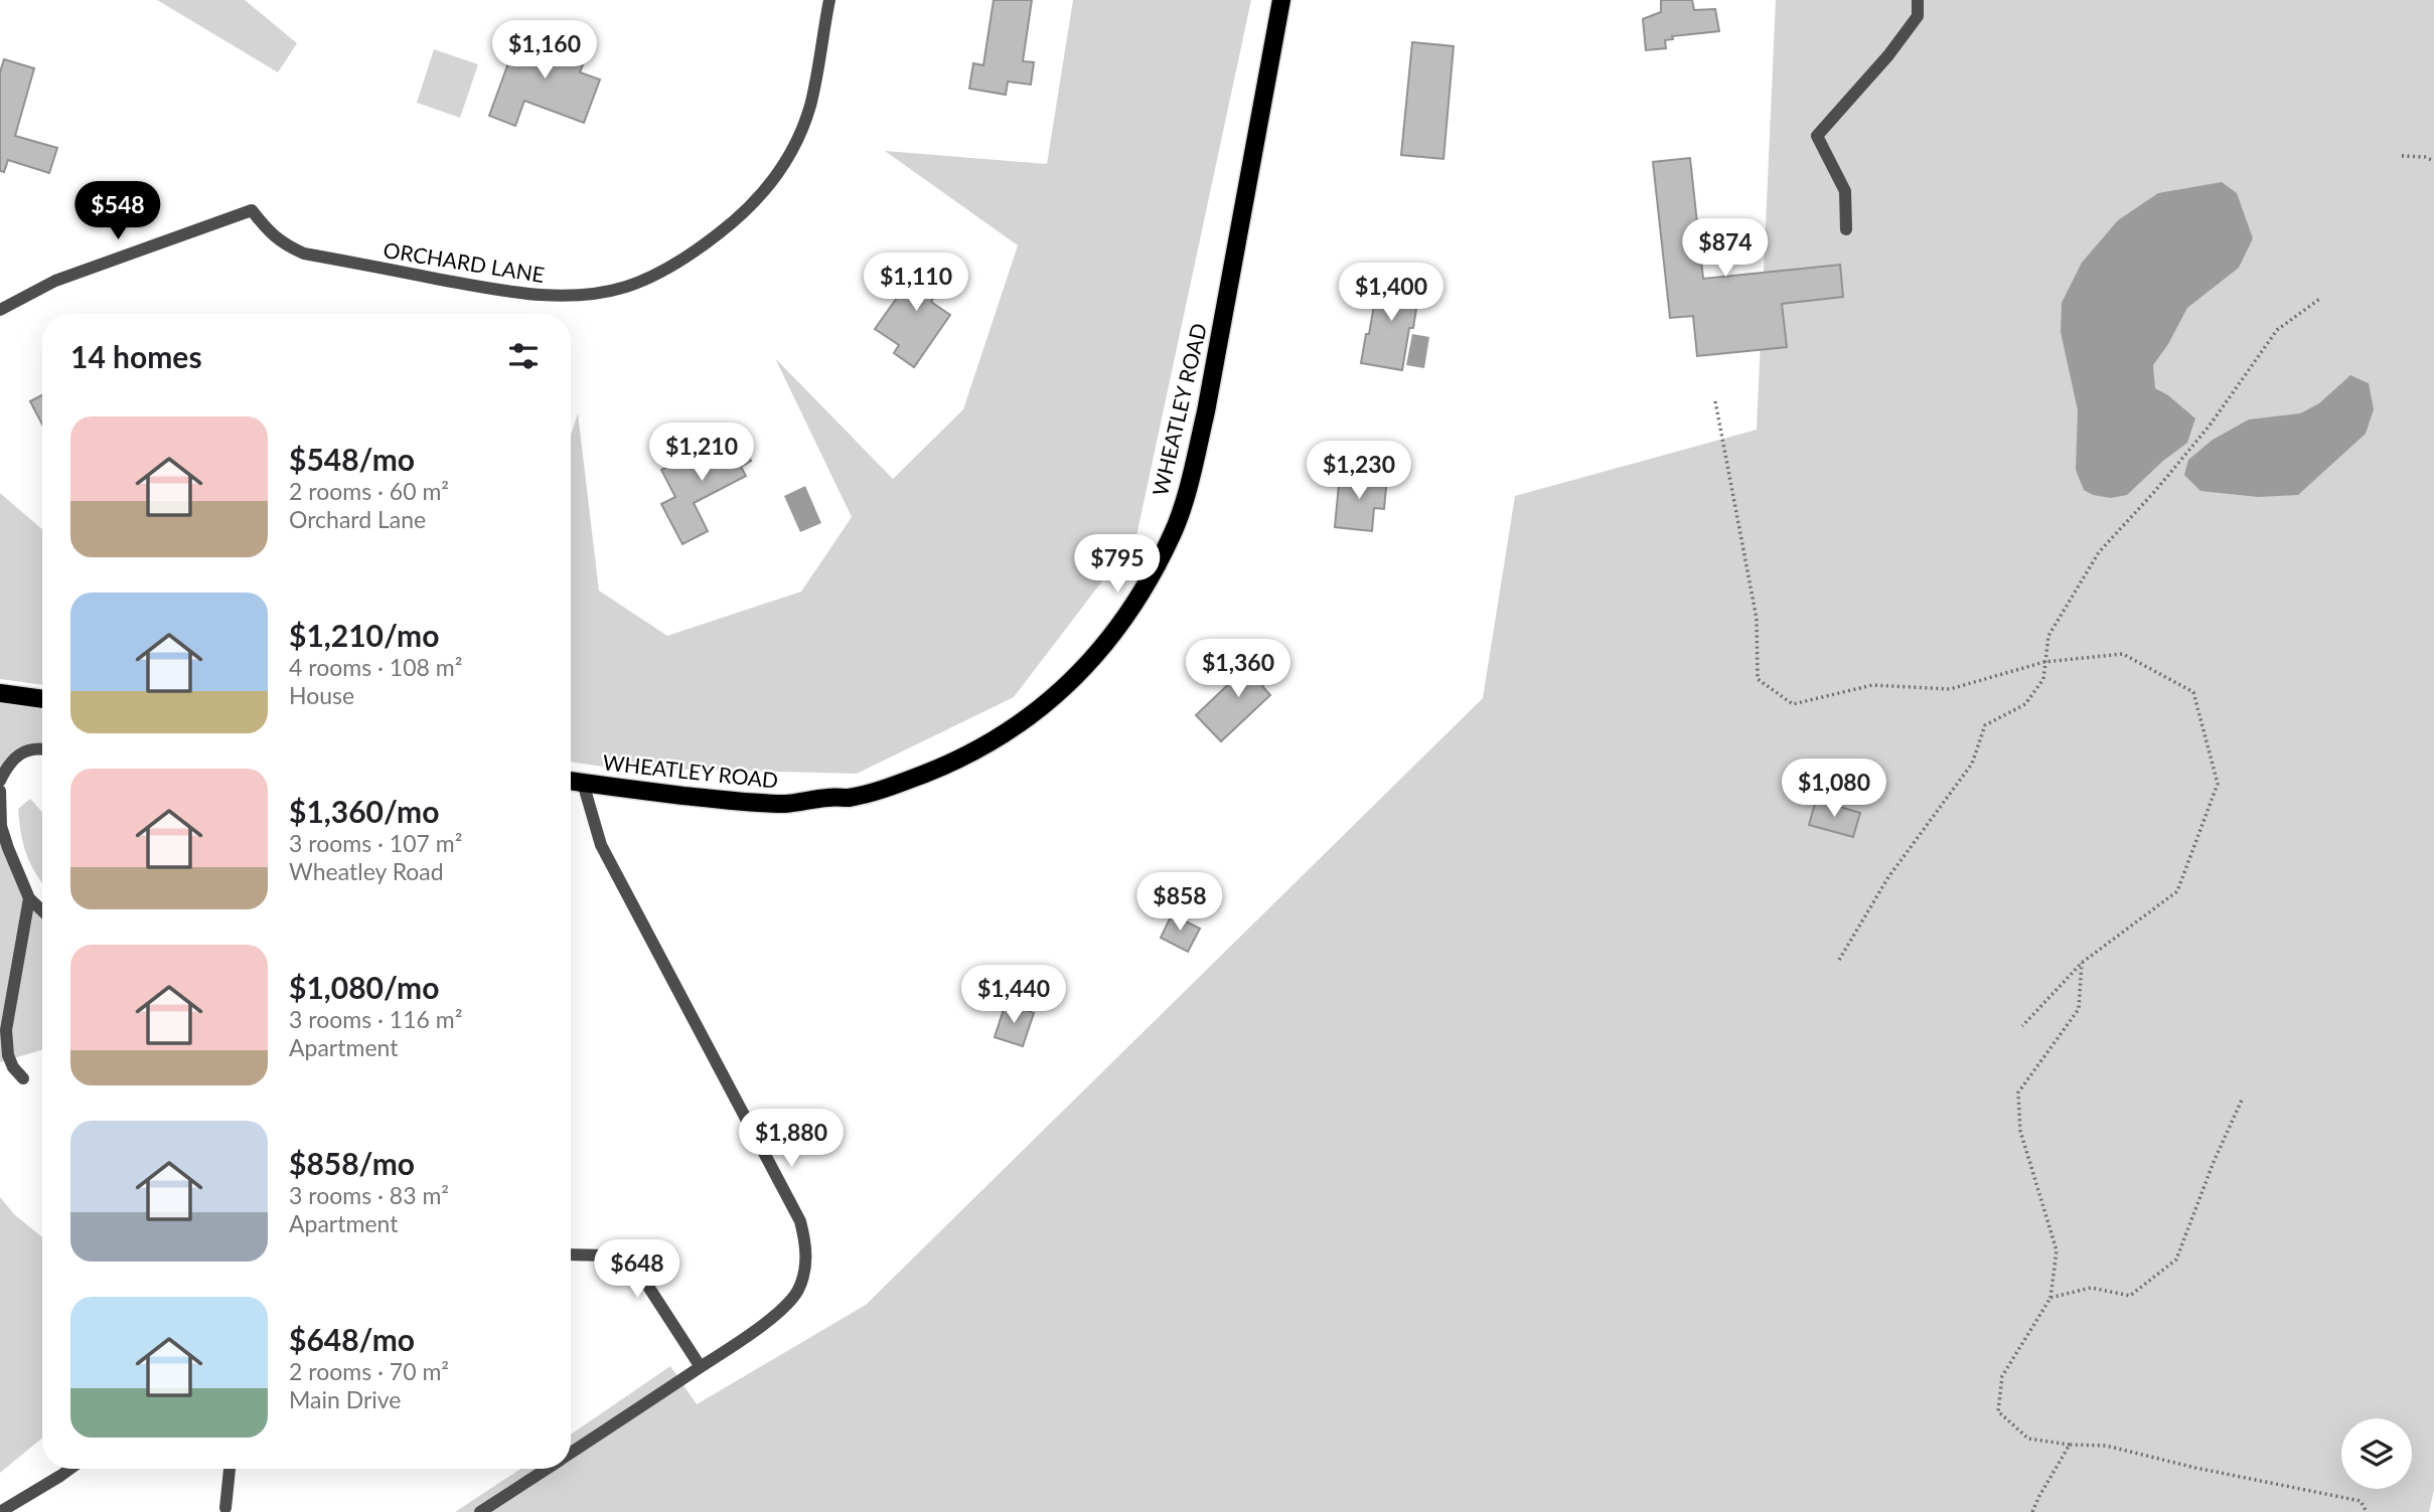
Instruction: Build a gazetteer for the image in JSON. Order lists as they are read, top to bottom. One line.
{"streets":{"main road":["WHEATLEY ROAD"],"street":["ORCHARD LANE"]},"page":{"price":["$1,160","$548","$874","$1,110","$1,400","$1,210","$1,230","$795","$1,360","$1,080","$858","$1,440","$1,880","$648"],"heading":"14 homes","list":[{"name":"$548/mo","note":"2 rooms · 60 m² · Orchard Lane"},{"name":"$1,210/mo","note":"4 rooms · 108 m² · House"},{"name":"$1,360/mo","note":"3 rooms · 107 m² · Wheatley Road"},{"name":"$1,080/mo","note":"3 rooms · 116 m² · Apartment"},{"name":"$858/mo","note":"3 rooms · 83 m² · Apartment"},{"name":"$648/mo","note":"2 rooms · 70 m² · Main Drive"}]}}
